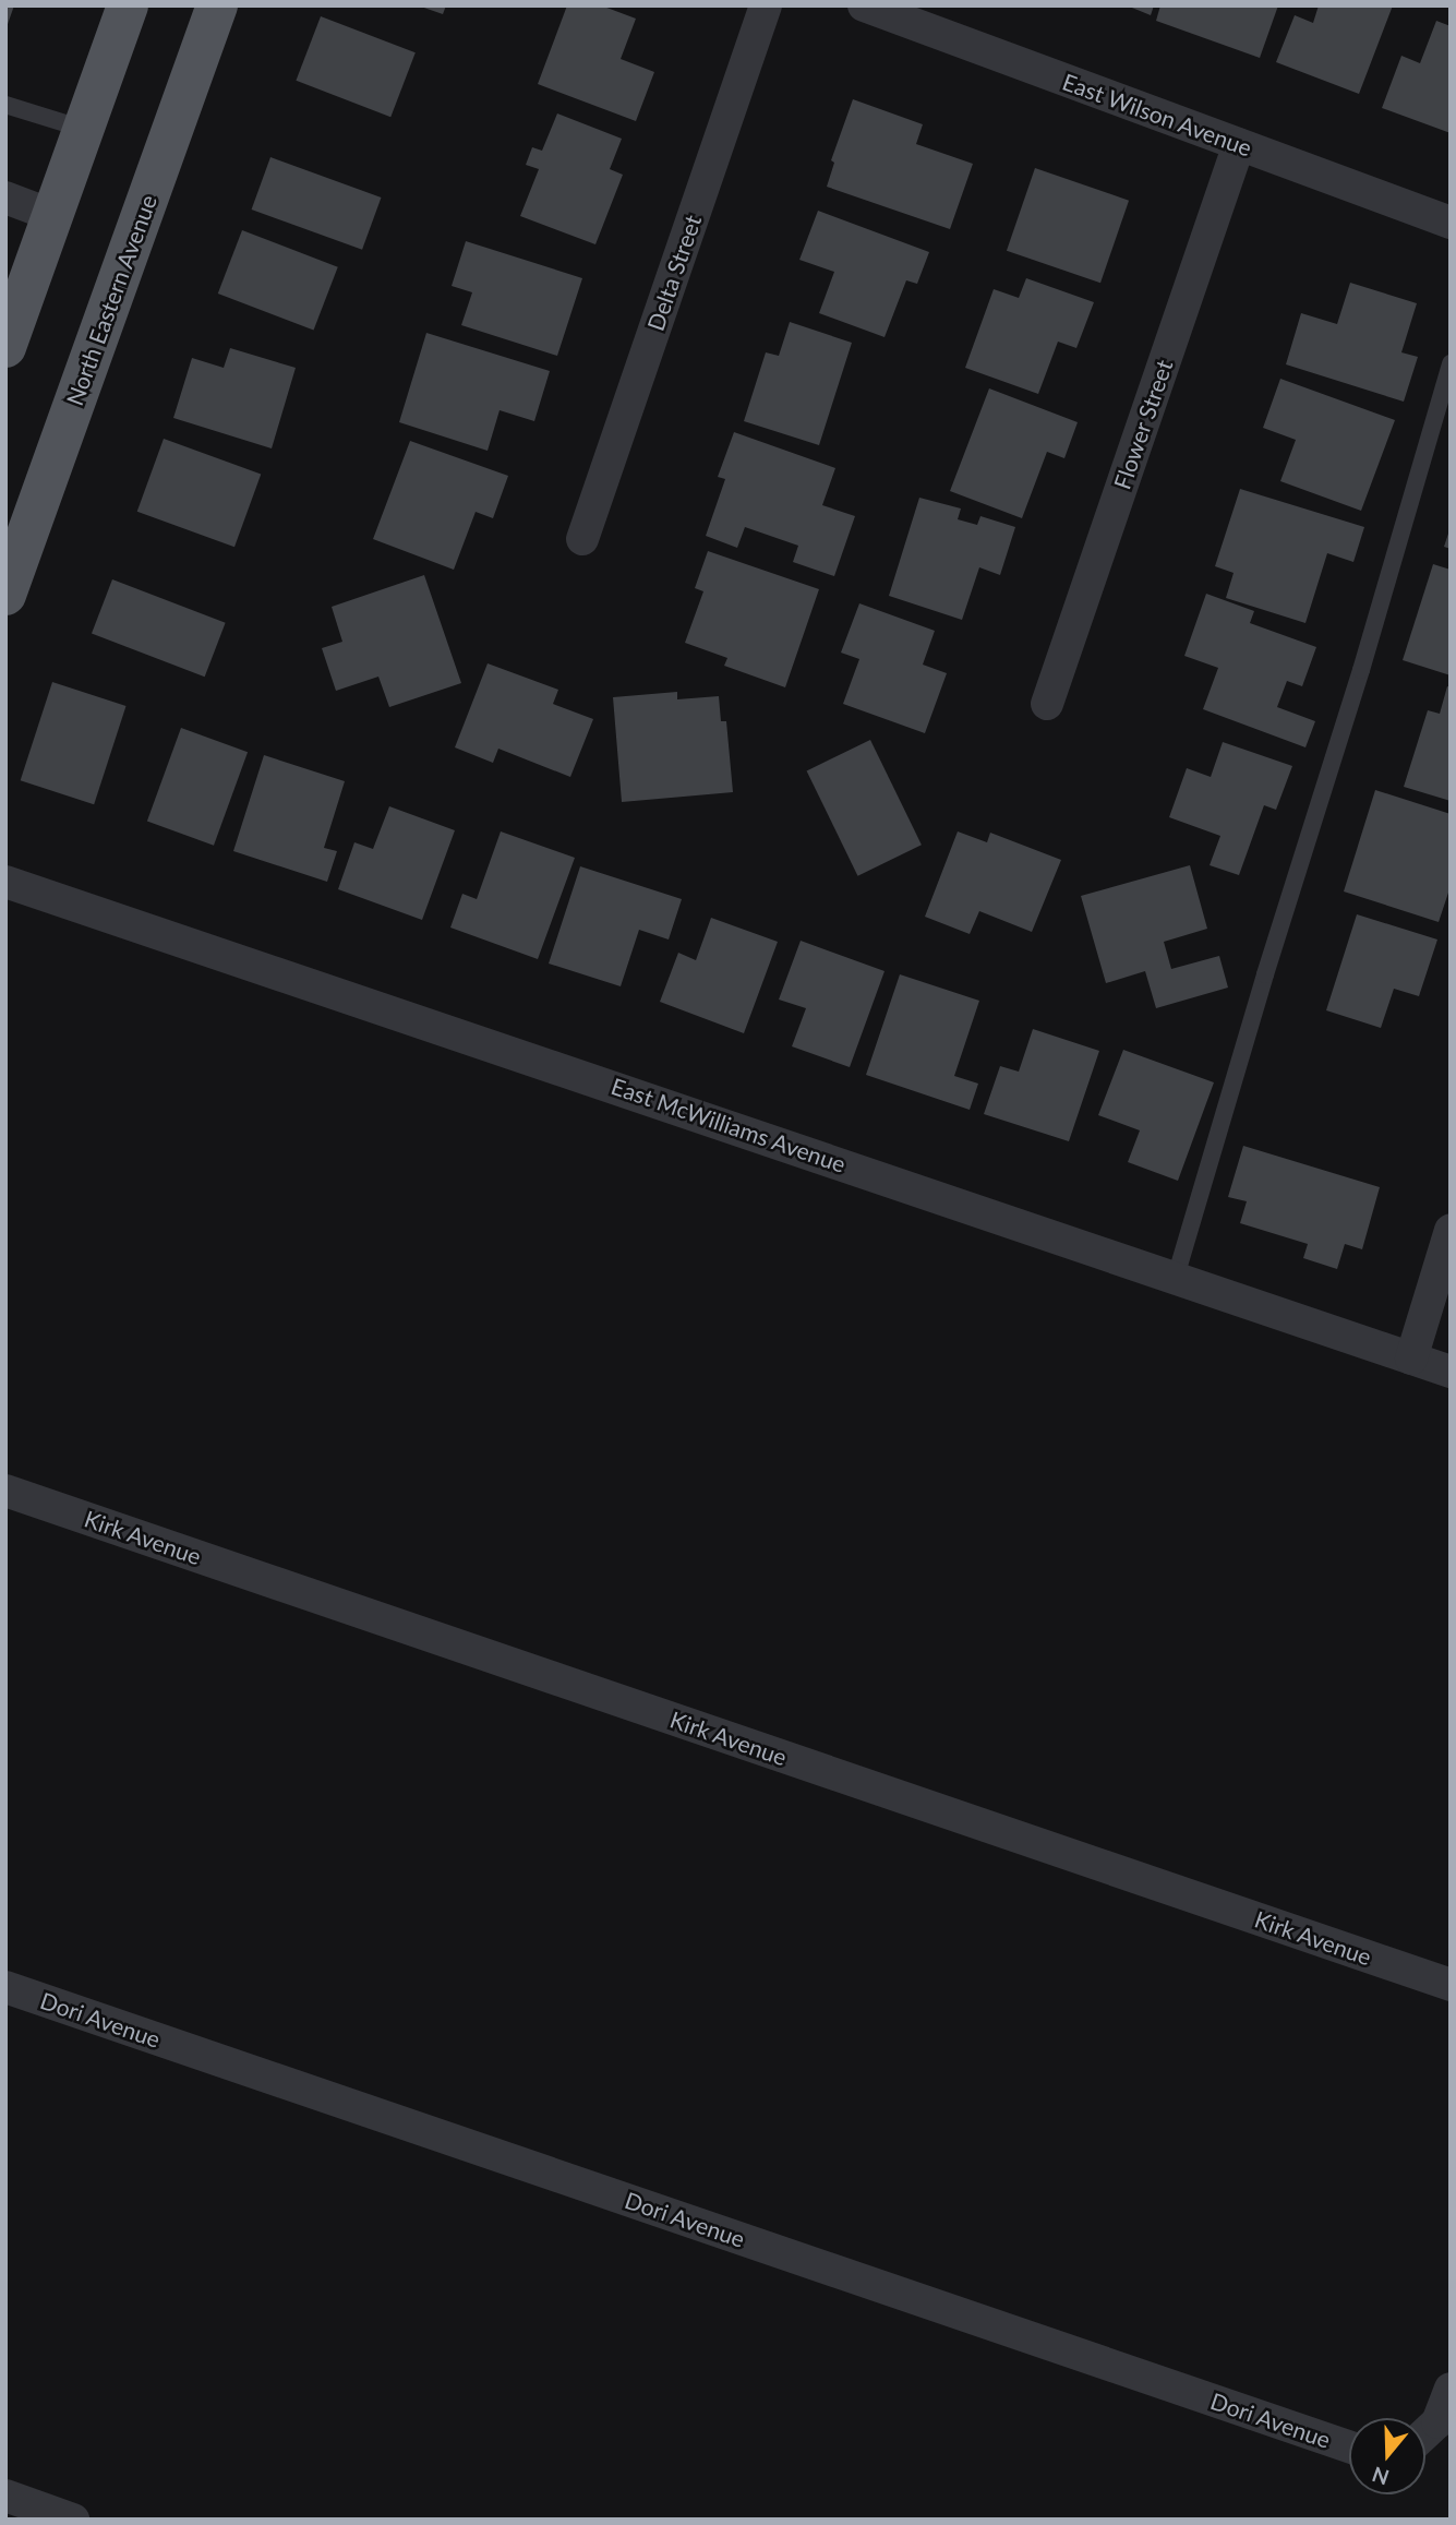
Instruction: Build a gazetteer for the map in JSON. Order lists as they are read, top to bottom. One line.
{"streets":{"main road":["North Eastern Avenue"],"street":["East Wilson Avenue","Delta Street","Flower Street","East McWilliams Avenue","Kirk Avenue","Dori Avenue"]},"crossings":[["East Wilson Avenue","Flower Street"]],"north":"bottom"}
